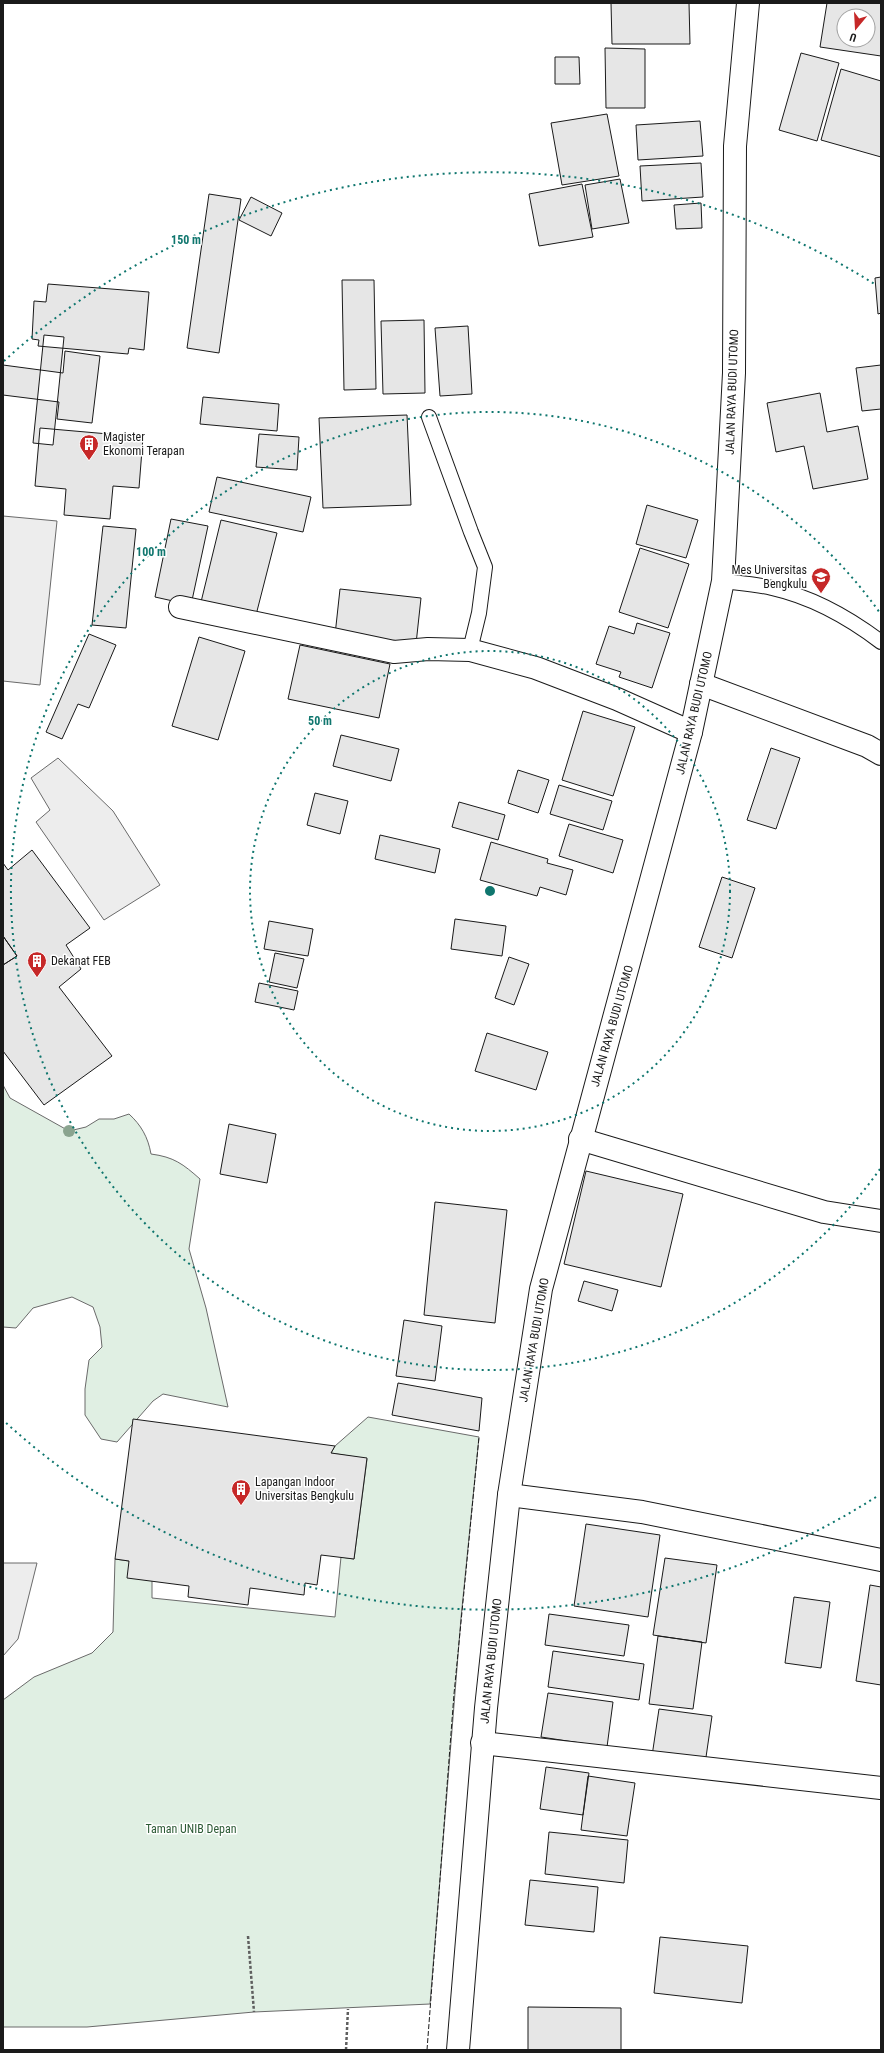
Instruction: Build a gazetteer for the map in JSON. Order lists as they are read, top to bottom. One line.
{"streets":{"main road":["JALAN RAYA BUDI UTOMO"]},"parks":["Taman UNIB Depan"],"places":{"building":["Magister Ekonomi Terapan","Dekanat FEB","Lapangan Indoor Universitas Bengkulu"],"school or university":["Mes Universitas Bengkulu"]},"north":"bottom","rings":["150 m","100 m","50 m"]}
